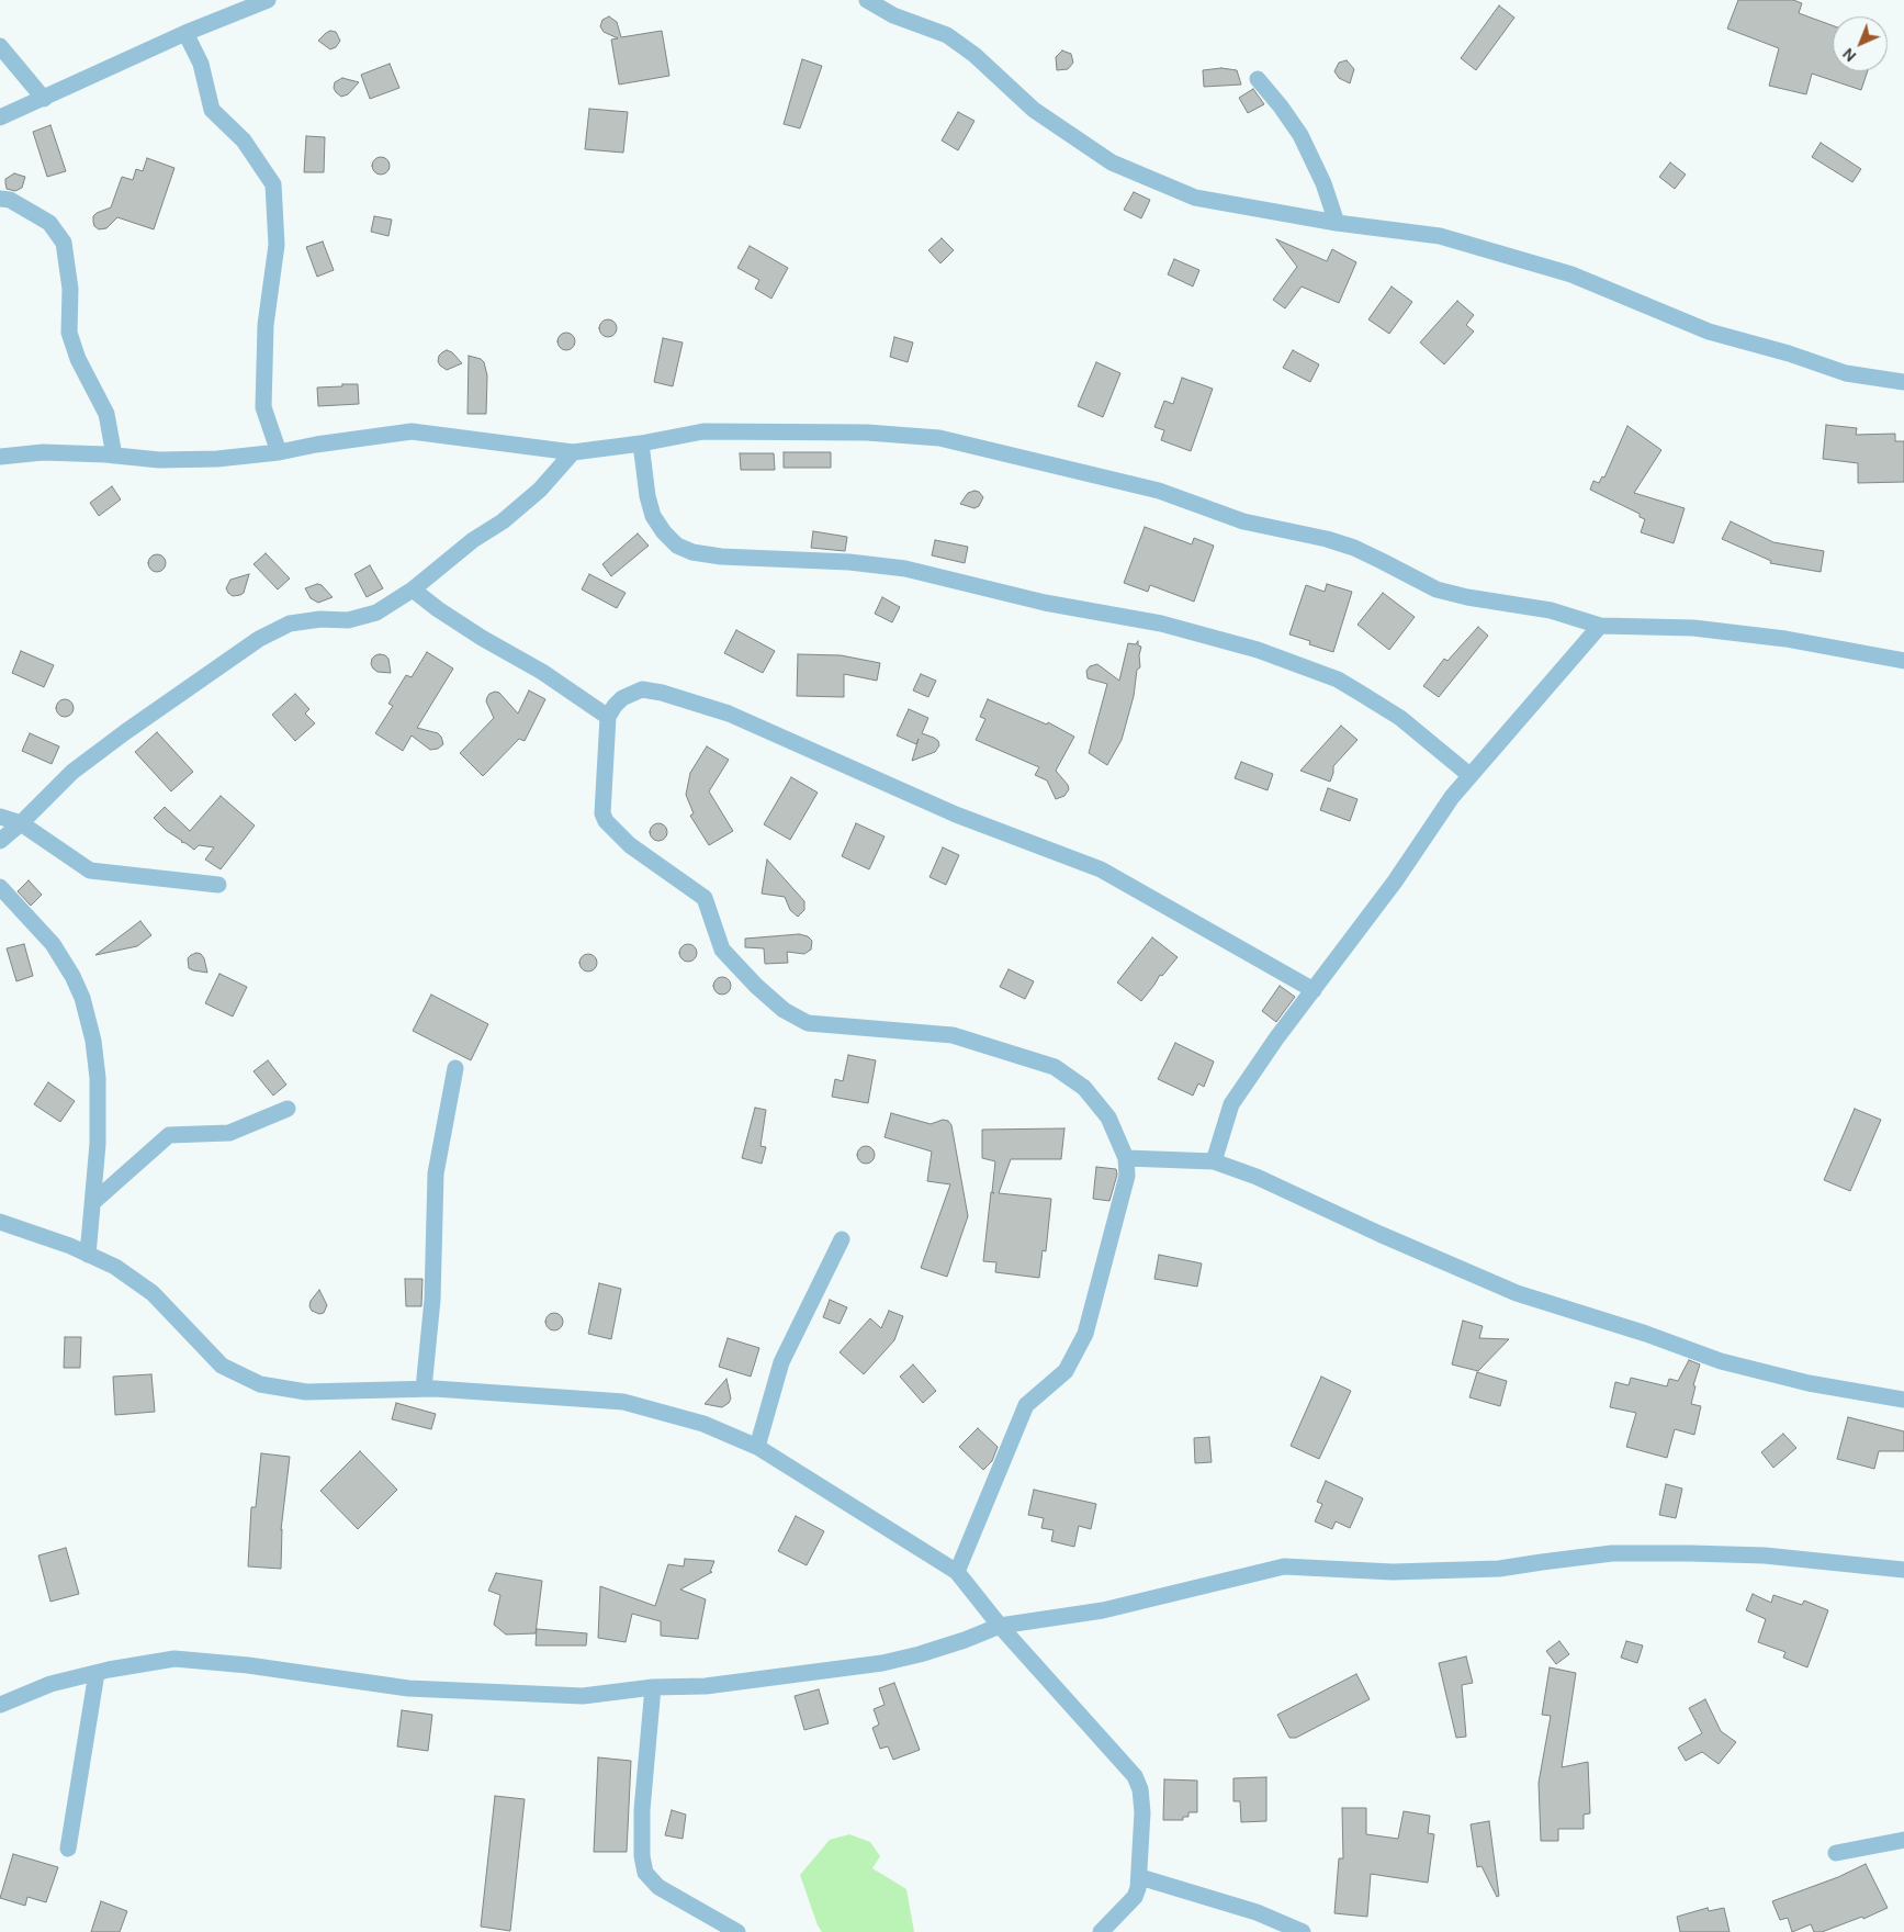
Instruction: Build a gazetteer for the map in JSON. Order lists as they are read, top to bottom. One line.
{"north":"bottom left"}
